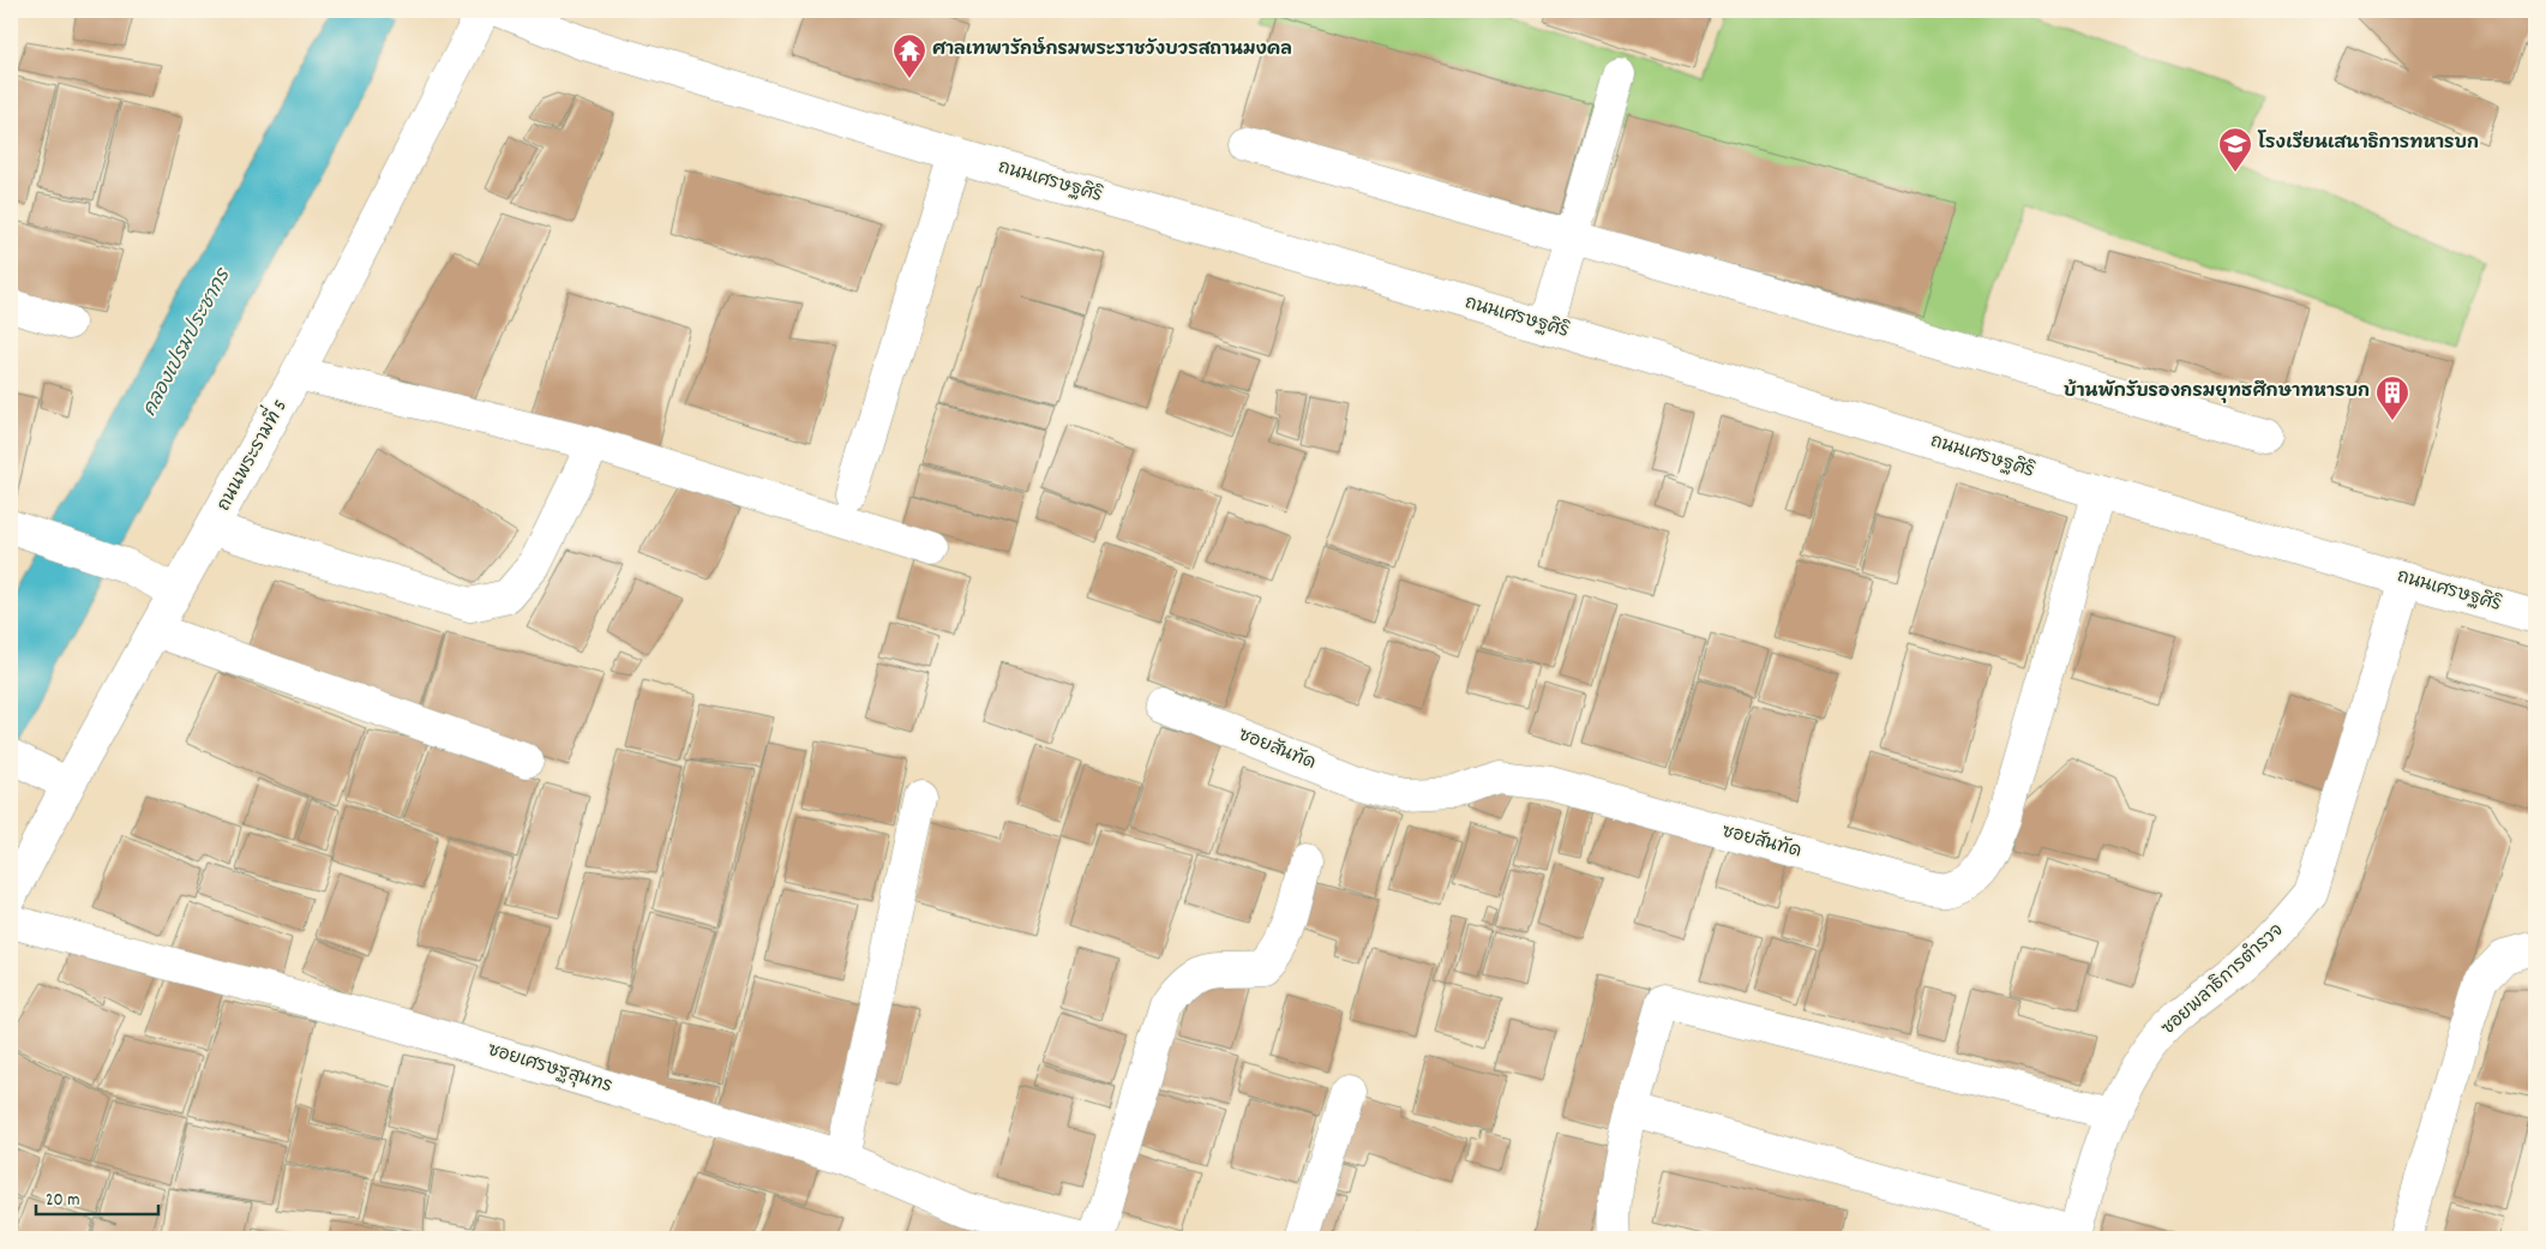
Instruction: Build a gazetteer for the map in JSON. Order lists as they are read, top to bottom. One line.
{"streets":{"street":["ถนนเศรษฐศิริ","ถนนพระรามที่ 5","ซอยสันทัด","ซอยพลาธิการตำรวจ","ซอยเศรษฐสุนทร"]},"crossings":[["ถนนเศรษฐศิริ","ซอยสันทัด"],["ถนนเศรษฐศิริ","ซอยพลาธิการตำรวจ"]],"water":["คลองเปรมประชากร"],"places":{"temple":["ศาลเทพารักษ์กรมพระราชวังบวรสถานมงคล"],"school or university":["โรงเรียนเสนาธิการทหารบก"],"building":["บ้านพักรับรองกรมยุทธศึกษาทหารบก"]},"scale_bar":"20 m"}
